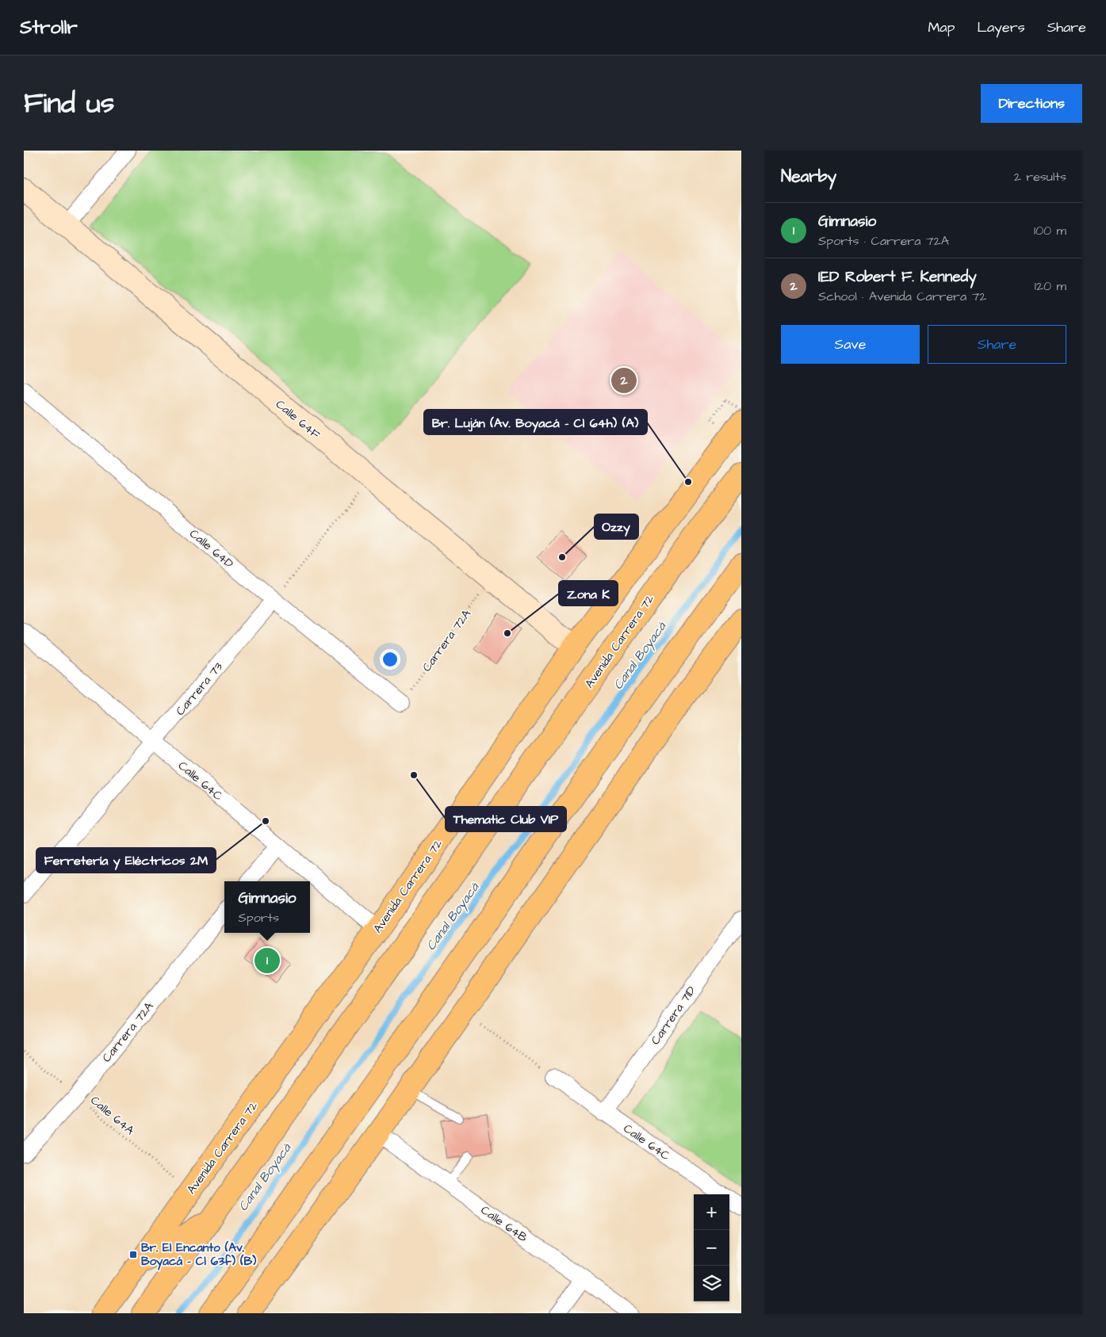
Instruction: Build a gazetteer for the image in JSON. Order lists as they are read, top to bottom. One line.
{"streets":{"highway":["Avenida Carrera 72"],"street":["Calle 64F","Calle 64D","Carrera 72A","Carrera 73","Calle 64C","Carrera 71D","Calle 64B"],"path":["Calle 64A"]},"crossings":[["Calle 64F","Carrera 72A"],["Calle 64F","Avenida Carrera 72"],["Calle 64D","Carrera 72A"],["Calle 64D","Carrera 73"],["Carrera 72A","Calle 64A"],["Avenida Carrera 72","Calle 64C"],["Avenida Carrera 72","Calle 64A"],["Carrera 73","Calle 64C"],["Calle 64C","Carrera 71D"]],"water":["Canal Boyacá"],"places":{"other":["Br. Luján (Av. Boyacá - Cl 64h) (A)","Ozzy","Zona K","Thematic Club VIP","Ferretería y Eléctricos 2M"],"transit":["Br. El Encanto (Av. Boyacá - Cl 63f) (B)"]},"page":{"header":"Strollr","nav":["Map","Layers","Share"],"title":"Find us","buttons":["Directions",["Save","Share"]],"heading":["Nearby","2 results"],"list":[{"mark":"1","name":"Gimnasio","note":"Sports · Carrera 72A","value":"100 m"},{"mark":"2","name":"IED Robert F. Kennedy","note":"School · Avenida Carrera 72","value":"120 m"}],"pins":["2","1"],"popup":["Gimnasio","Sports"],"map_buttons":["+","−"]}}
